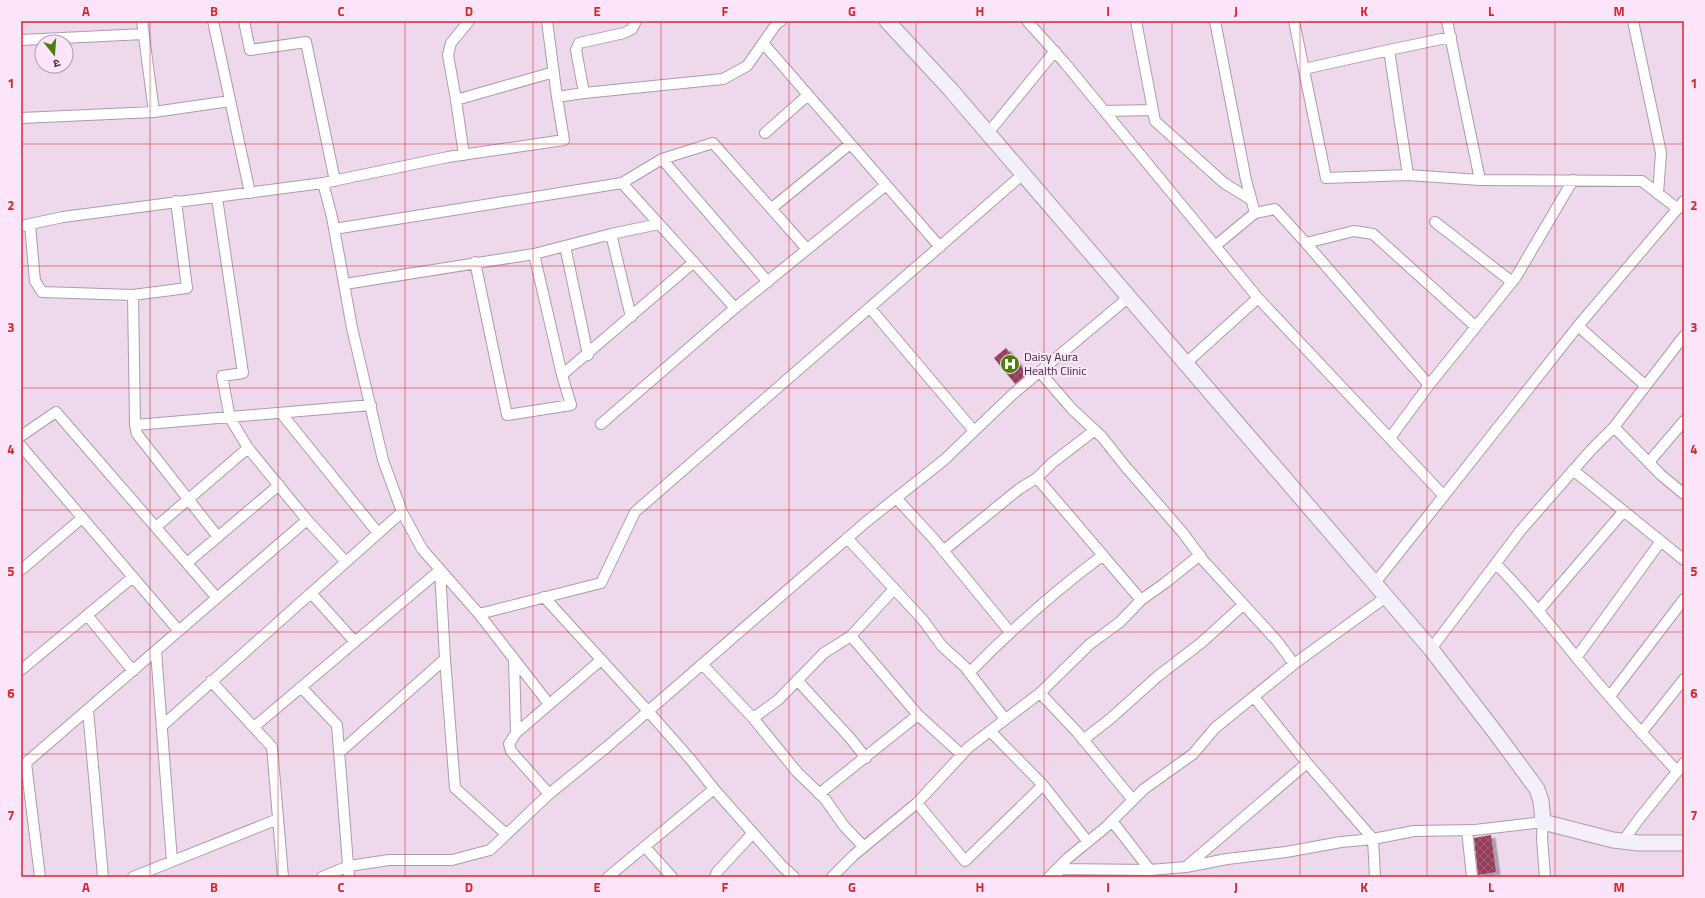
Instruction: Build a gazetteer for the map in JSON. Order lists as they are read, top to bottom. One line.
{"places":{"hospital":["Daisy Aura Health Clinic"]},"north":"bottom","grid":{"columns":["A","B","C","D","E","F","G","H","I","J","K","L","M"],"rows":["1","2","3","4","5","6","7"]}}
